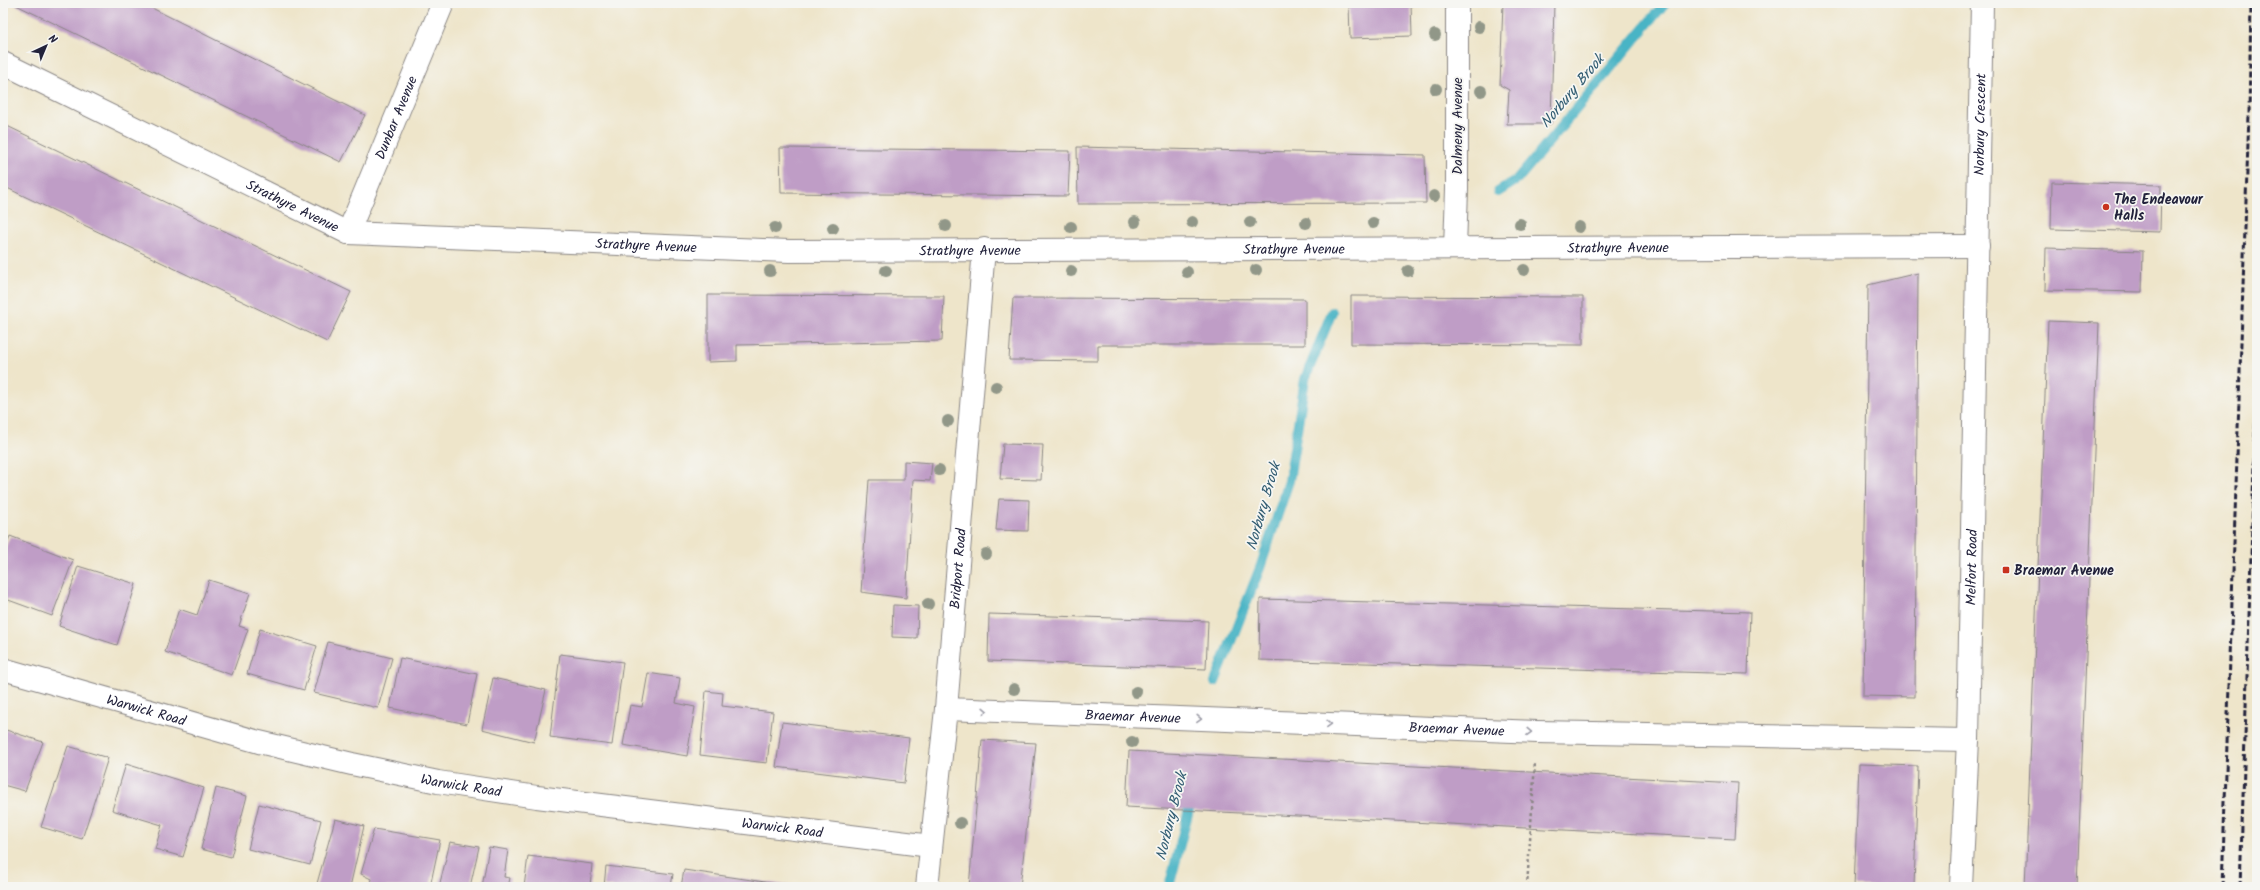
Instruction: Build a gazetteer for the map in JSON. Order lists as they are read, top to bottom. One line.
{"streets":{"street":["Dunbar Avenue","Norbury Crescent","Dalmeny Avenue","Strathyre Avenue","Melfort Road","Bridport Road","Warwick Road","Braemar Avenue"]},"crossings":[["Dunbar Avenue","Strathyre Avenue"],["Norbury Crescent","Strathyre Avenue"],["Norbury Crescent","Melfort Road"],["Dalmeny Avenue","Strathyre Avenue"],["Strathyre Avenue","Melfort Road"],["Strathyre Avenue","Bridport Road"],["Melfort Road","Braemar Avenue"],["Bridport Road","Warwick Road"],["Bridport Road","Braemar Avenue"]],"one_way":["Braemar Avenue"],"water":["Norbury Brook"],"places":{"other":["The Endeavour Halls"],"transit":["Braemar Avenue"]},"north":"top right"}
